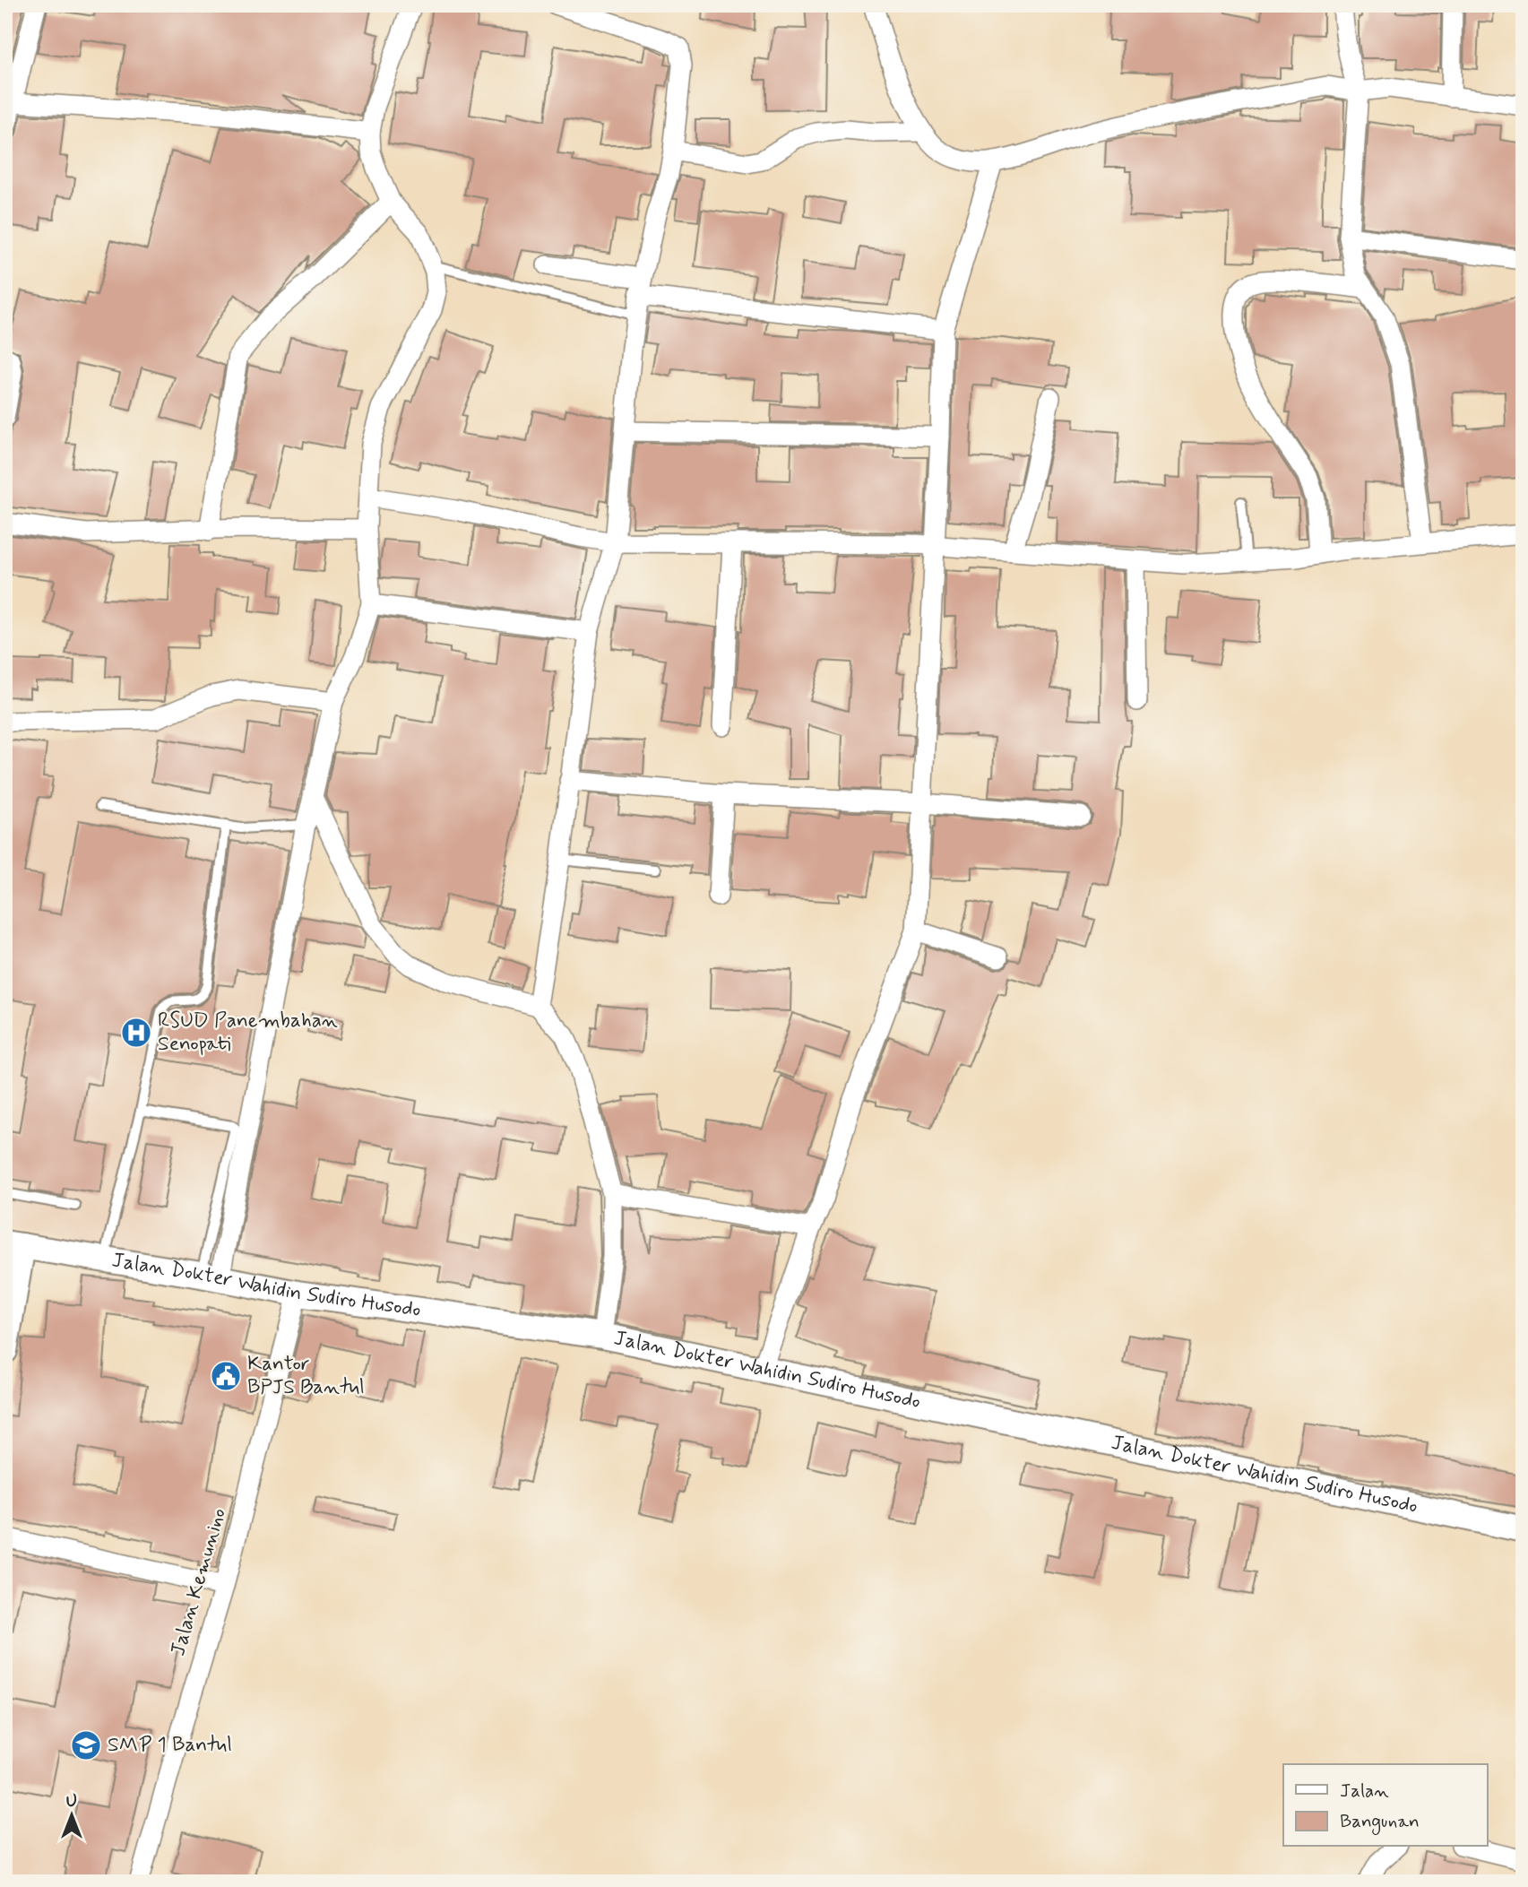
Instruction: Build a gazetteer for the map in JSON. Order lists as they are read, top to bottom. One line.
{"streets":{"main road":["Jalan Dokter Wahidin Sudiro Husodo"],"street":["Jalan Kemunino"]},"crossings":[["Jalan Dokter Wahidin Sudiro Husodo","Jalan Kemunino"]],"places":{"hospital":["RSUD Panembahan Senopati"],"public building":["Kantor BPJS Bantul"],"school or university":["SMP 1 Bantul"]},"legend":["Jalan","Bangunan"],"north":"top"}
